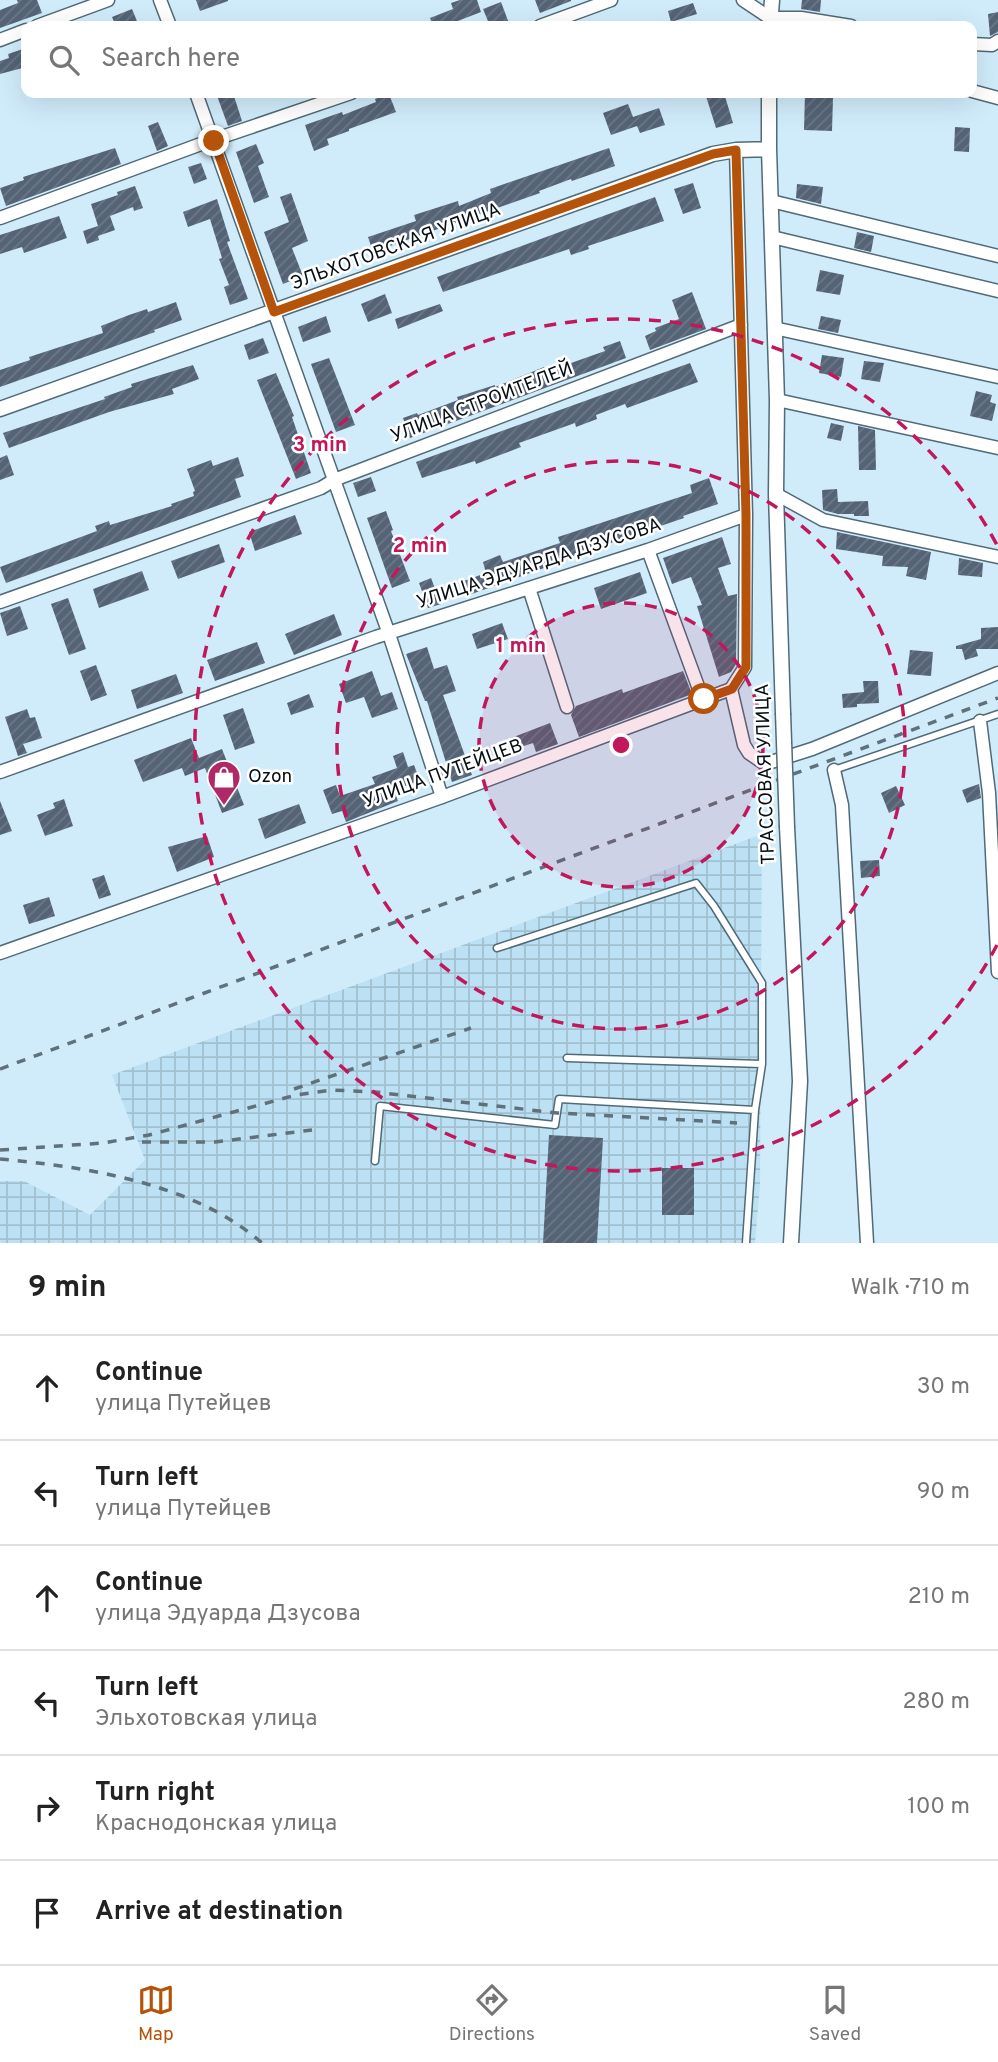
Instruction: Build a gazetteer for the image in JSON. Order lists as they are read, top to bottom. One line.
{"streets":{"street":["ЭЛЬХОТОВСКАЯ УЛИЦА","УЛИЦА СТРОИТЕЛЕЙ","УЛИЦА ЭДУАРДА ДЗУСОВА","УЛИЦА ПУТЕЙЦЕВ","ТРАССОВАЯ УЛИЦА"]},"crossings":[["ЭЛЬХОТОВСКАЯ УЛИЦА","ТРАССОВАЯ УЛИЦА"]],"places":{"shop":["Ozon"]},"page":{"search":"Search here","heading":["9 min","Walk · 710 m"],"list":[["Continue","улица Путейцев","30 m"],["Turn left","улица Путейцев","90 m"],["Continue","улица Эдуарда Дзусова","210 m"],["Turn left","Эльхотовская улица","280 m"],["Turn right","Краснодонская улица","100 m"],"Arrive at destination"],"nav":["Map","Directions","Saved"]},"rings":["3 min","2 min","1 min"]}
